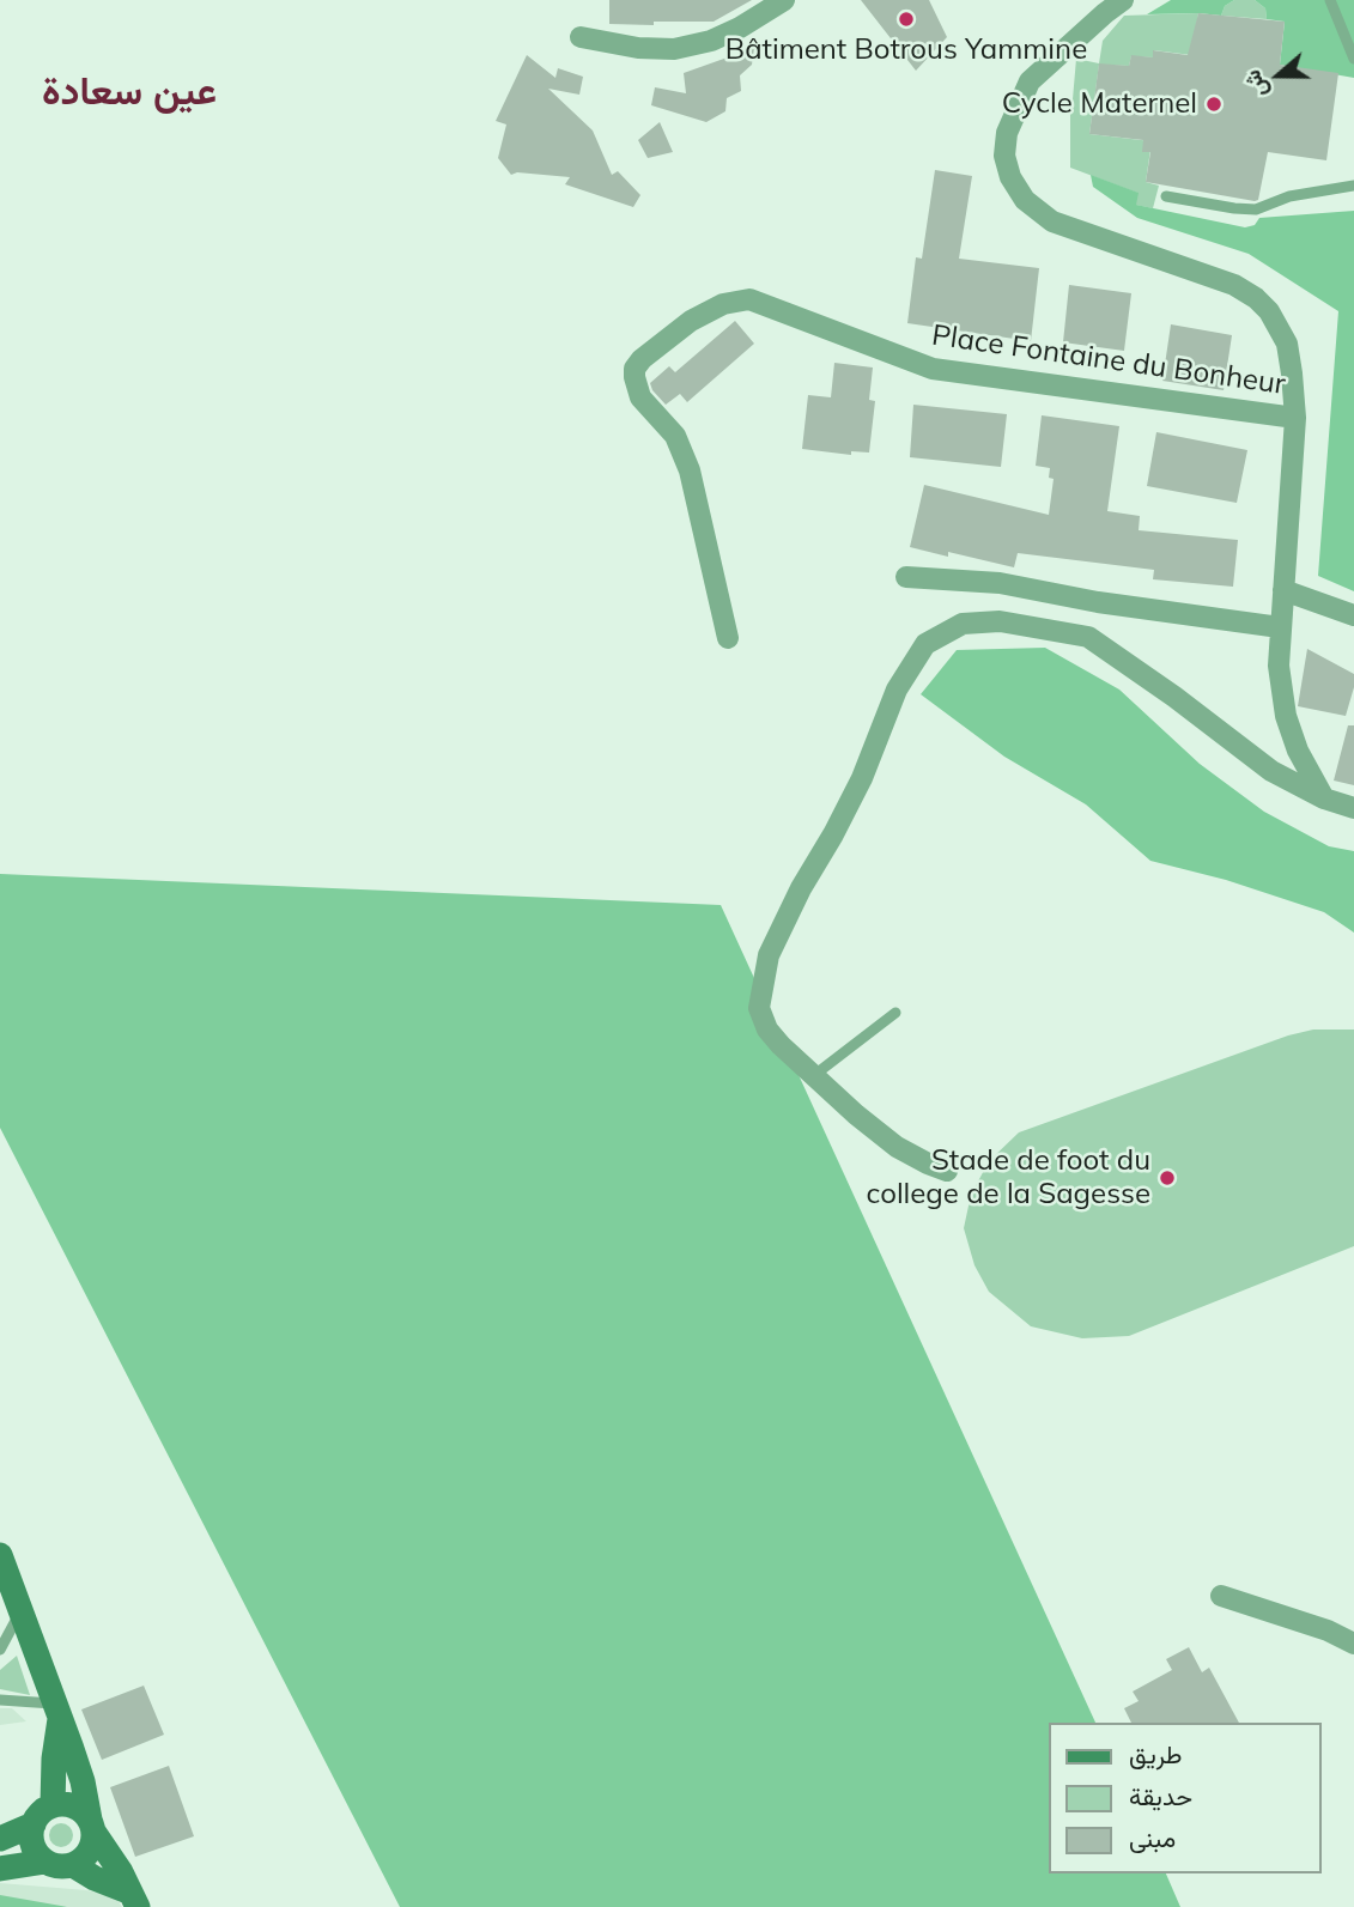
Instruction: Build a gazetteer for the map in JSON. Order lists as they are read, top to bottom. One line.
{"streets":{"street":["Place Fontaine du Bonheur"]},"districts":["عين سعادة"],"places":["Bâtiment Botrous Yammine","Cycle Maternel","Stade de foot du college de la Sagesse"],"legend":["طريق","حديقة","مبنى"],"north":"left"}
